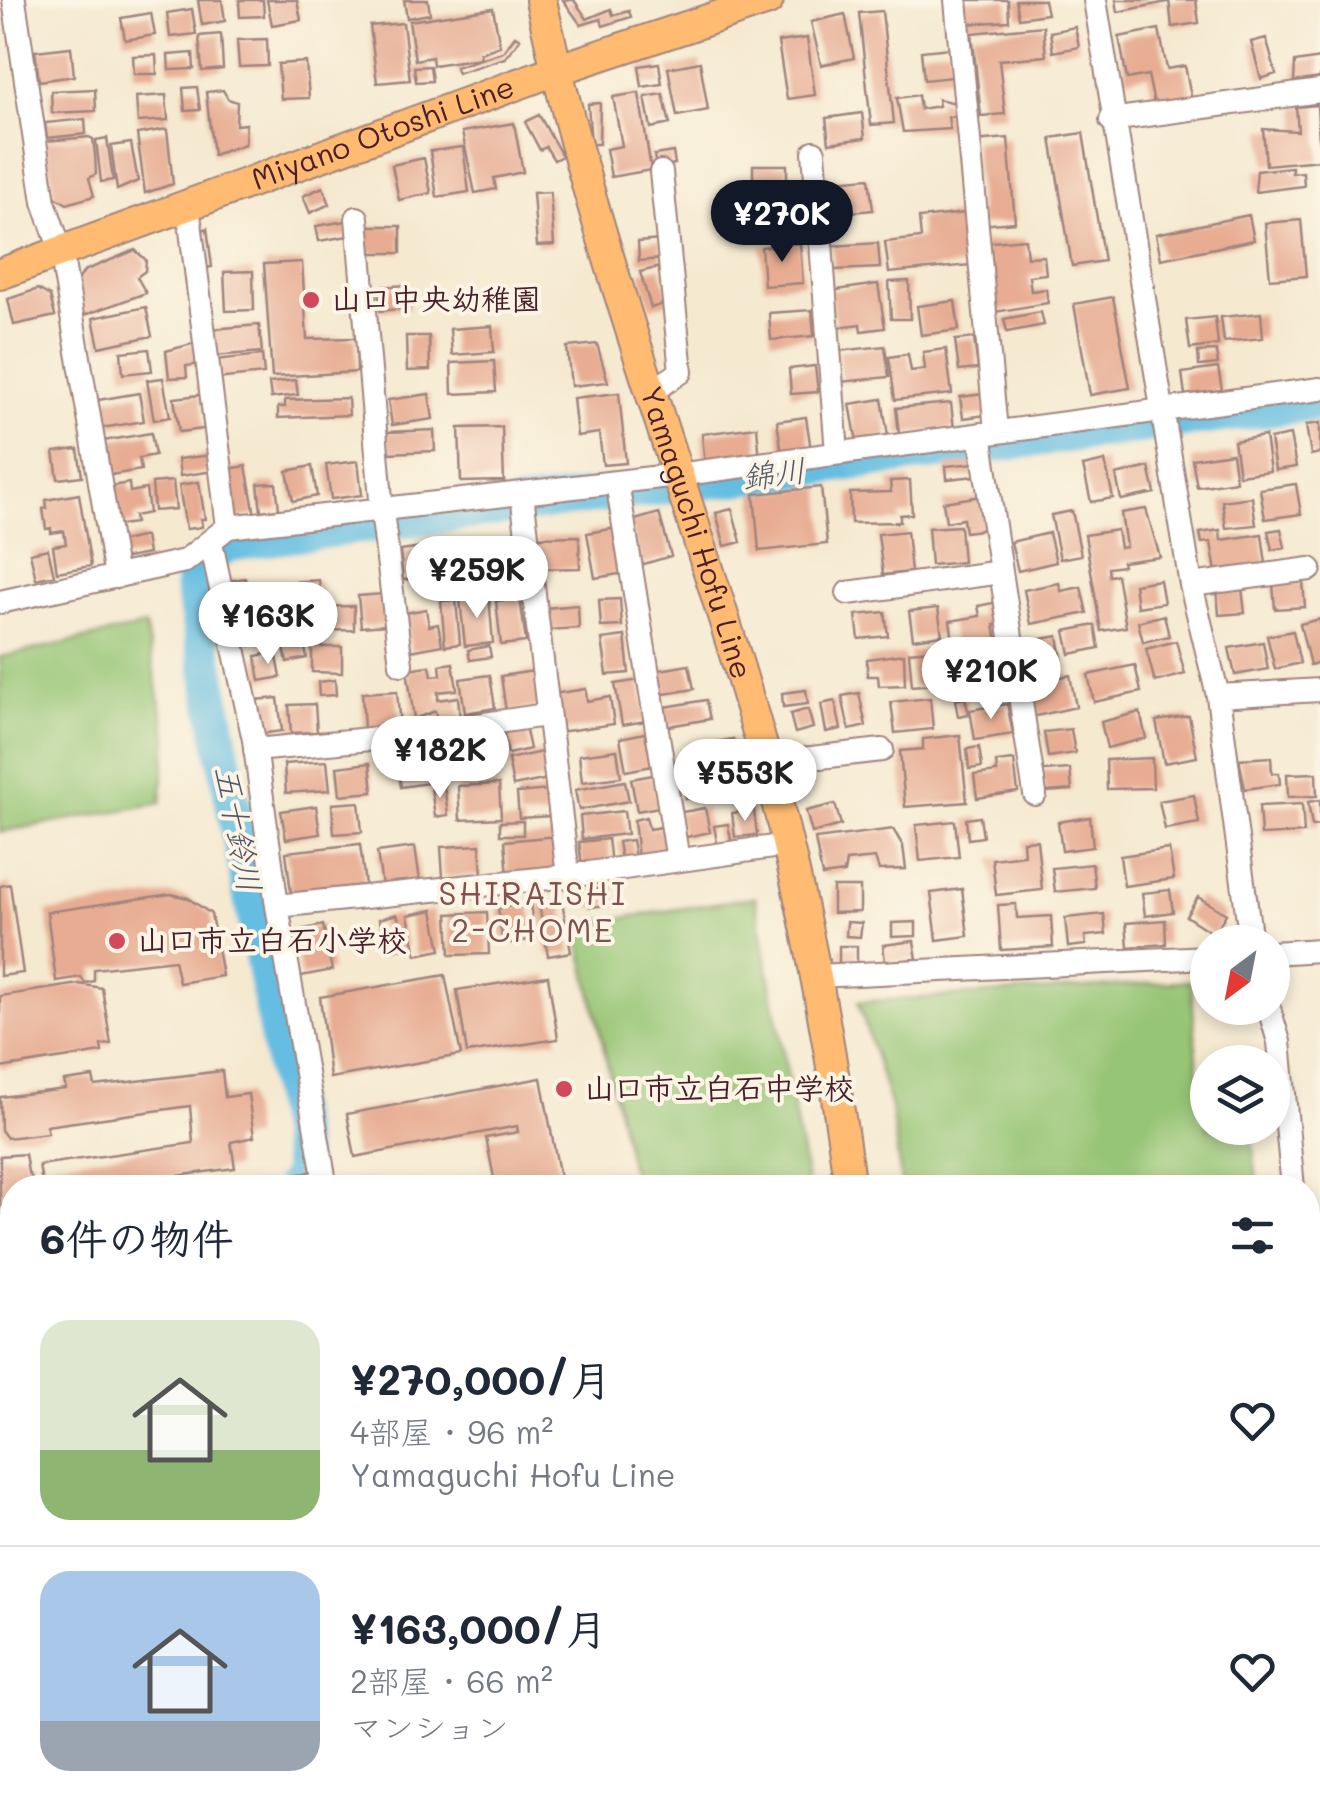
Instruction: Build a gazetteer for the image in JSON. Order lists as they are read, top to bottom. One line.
{"streets":{"main road":["Miyano Otoshi Line","Yamaguchi Hofu Line"]},"crossings":[["Miyano Otoshi Line","Yamaguchi Hofu Line"]],"districts":["SHIRAISHI 2-CHOME"],"water":["錦川","五十鈴川"],"places":["山口中央幼稚園","山口市立白石小学校","山口市立白石中学校"],"north":"bottom left","page":{"price":["¥270K","¥259K","¥163K","¥210K","¥182K","¥553K"],"heading":"6件の物件","list":[{"name":"¥270,000/月","note":"4部屋 · 96 m² · Yamaguchi Hofu Line"},{"name":"¥163,000/月","note":"2部屋 · 66 m² · マンション"}]}}
